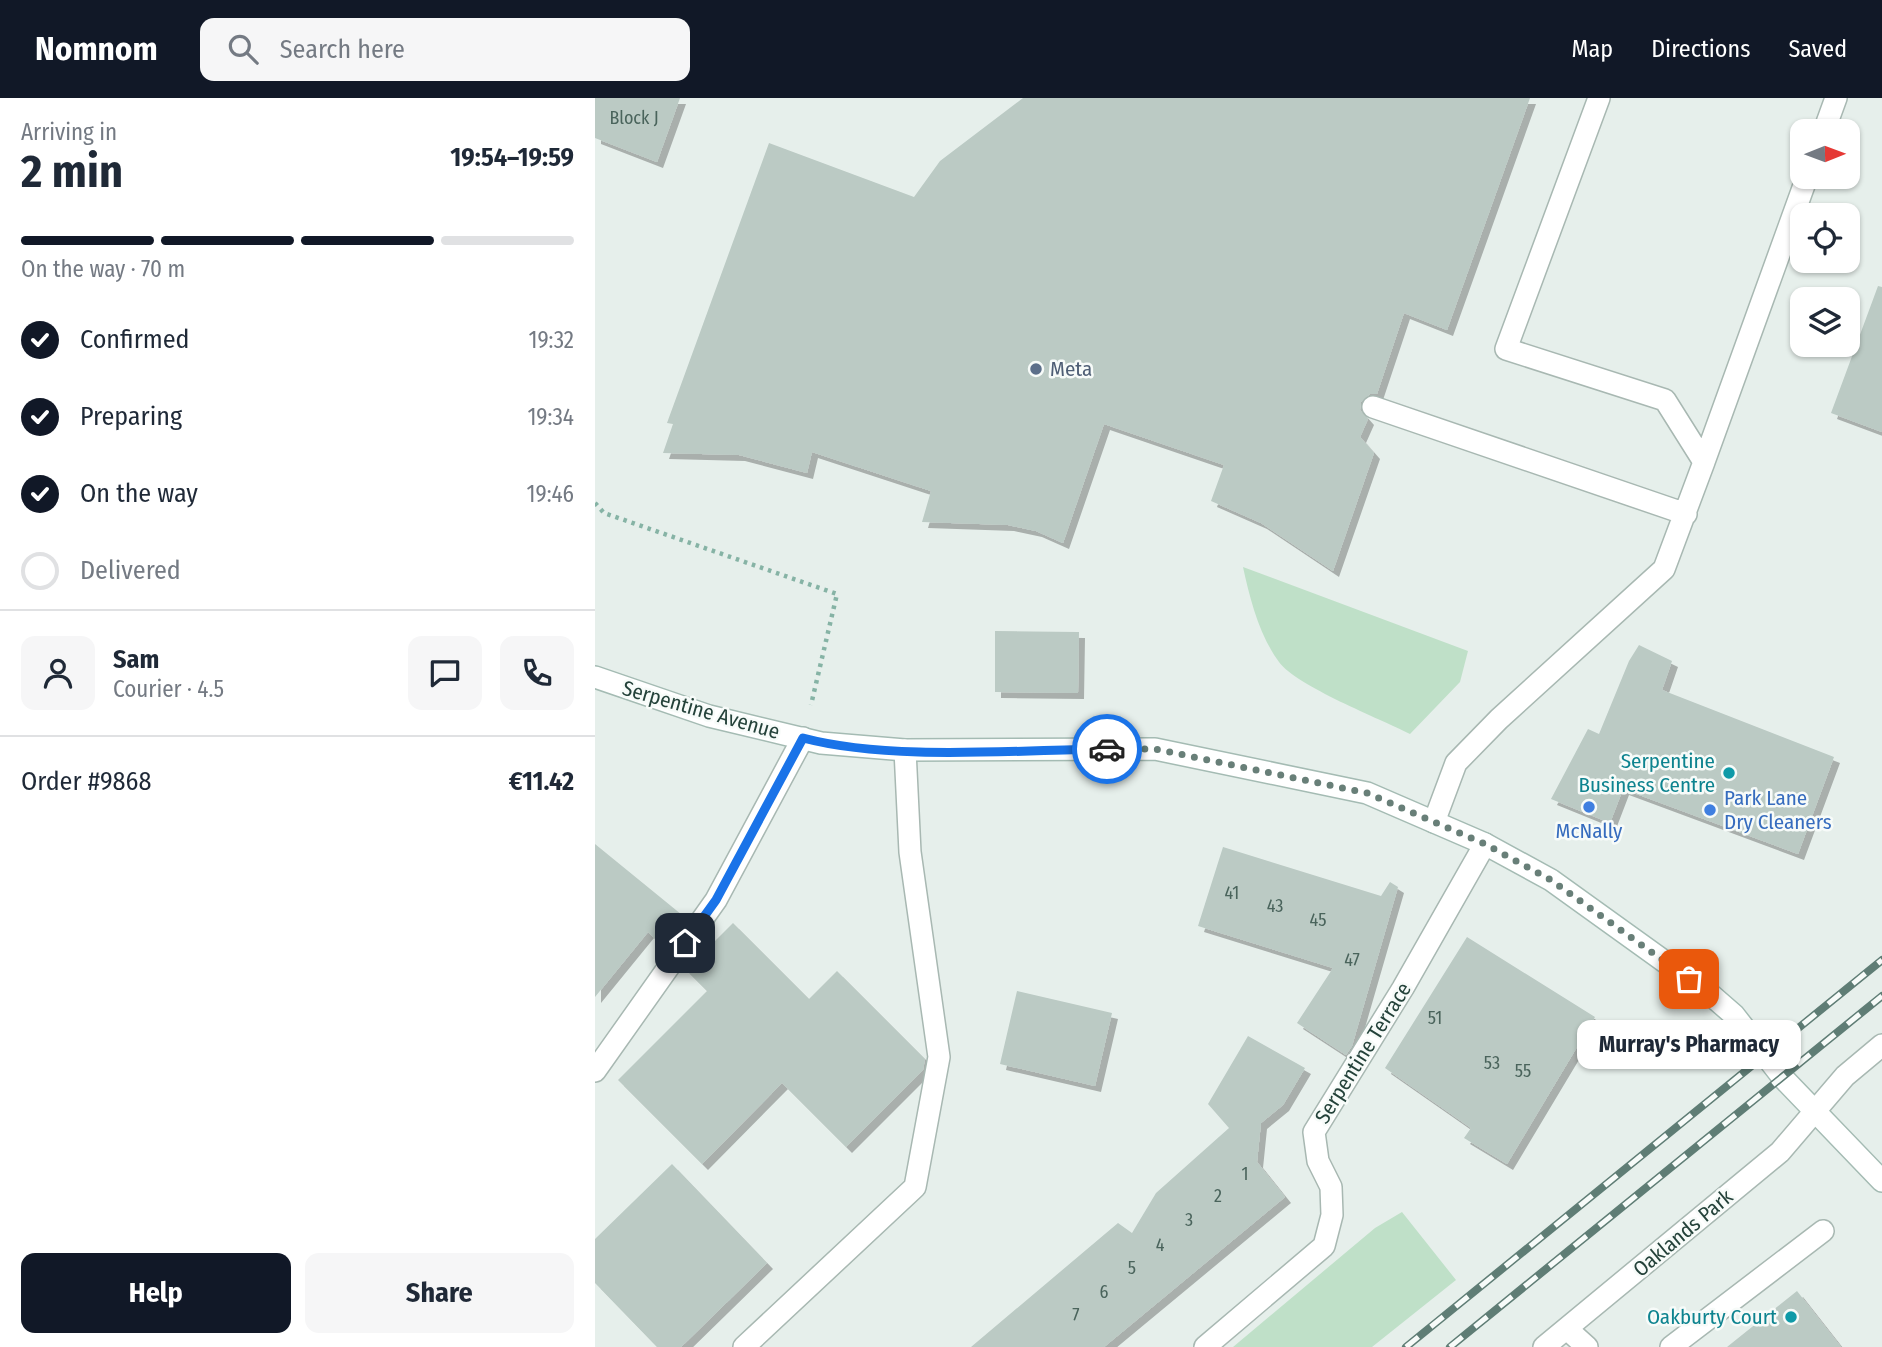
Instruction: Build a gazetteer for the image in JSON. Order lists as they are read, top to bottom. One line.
{"streets":{"street":["Serpentine Avenue","Serpentine Terrace","Oaklands Park"]},"crossings":[["Serpentine Avenue","Serpentine Terrace"],["Serpentine Avenue","Oaklands Park"]],"places":["Meta","Serpentine Business Centre","McNally","Park Lane Dry Cleaners","Murray's Pharmacy","Oakburty Court"],"house_numbers":["Block J","41","43","45","47","51","53","55","1","2","3","4","5","6","7"],"north":"right","page":{"header":"Nomnom","search":"Search here","nav":["Map","Directions","Saved"],"heading":["2 min","Arriving in","19:54–19:59"],"panel":["Sam","Courier · 4.5","Order #9868","€11.42"],"bar":"On the way · 70 m","list":[["Confirmed","19:32"],["Preparing","19:34"],["On the way","19:46"],"Delivered"],"bubble":"Murray's Pharmacy","buttons":["Help","Share"]}}
